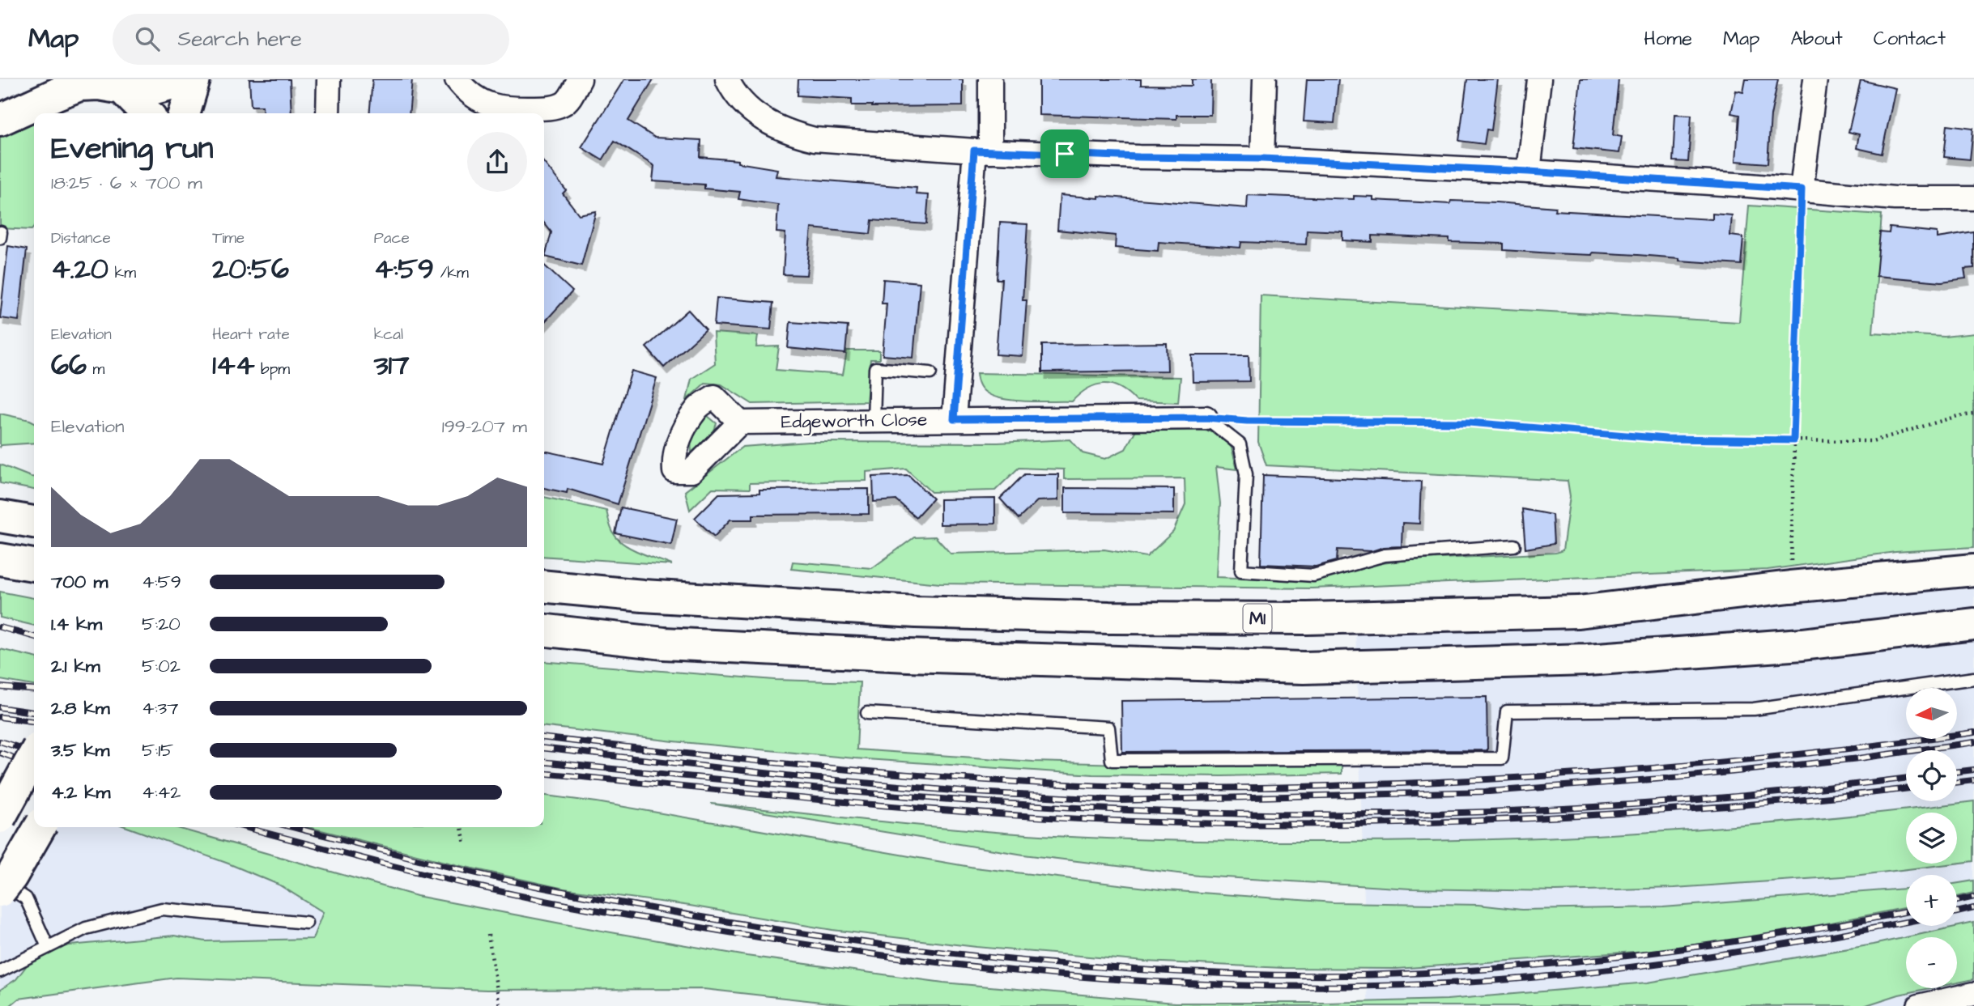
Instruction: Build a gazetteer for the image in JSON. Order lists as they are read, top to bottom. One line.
{"streets":{"main road":["M1"],"street":["Edgeworth Close"]},"north":"left","page":{"header":"Map","search":"Search here","nav":["Home","Map","About","Contact"],"heading":["Evening run","18:25 · 6 × 700 m"],"stats":[["Distance","4.20 km"],["Time","20:56"],["Pace","4:59 /km"],["Elevation","66 m"],["Heart rate","144 bpm"],["kcal","317"]],"chart":["Elevation","199–207 m"],"list":[{"name":"700 m","note":"4:59"},{"name":"1.4 km","note":"5:20"},{"name":"2.1 km","note":"5:02"},{"name":"2.8 km","note":"4:37"},{"name":"3.5 km","note":"5:15"},{"name":"4.2 km","note":"4:42"}],"map_buttons":["+","−"]}}
